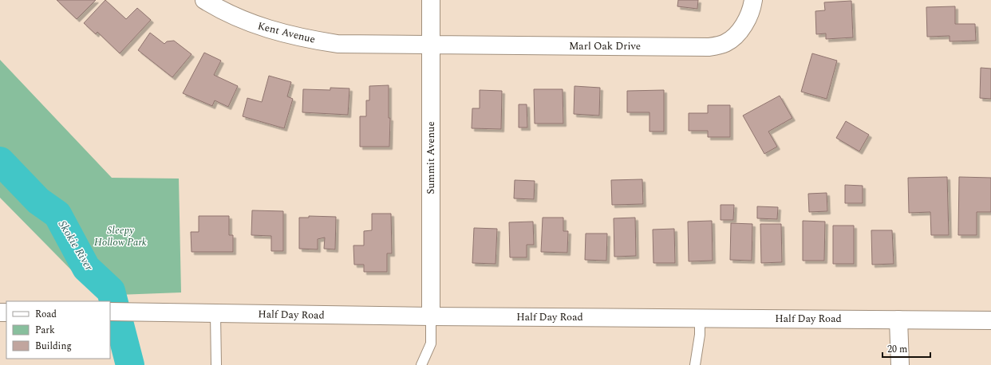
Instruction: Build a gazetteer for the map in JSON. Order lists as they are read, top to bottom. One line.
{"streets":{"street":["Kent Avenue","Marl Oak Drive","Summit Avenue","Half Day Road"]},"crossings":[["Kent Avenue","Marl Oak Drive"],["Kent Avenue","Summit Avenue"],["Marl Oak Drive","Summit Avenue"],["Summit Avenue","Half Day Road"]],"water":["Skokie River"],"parks":["Sleepy Hollow Park"],"legend":["Road","Park","Building"],"scale_bar":"20 m"}
